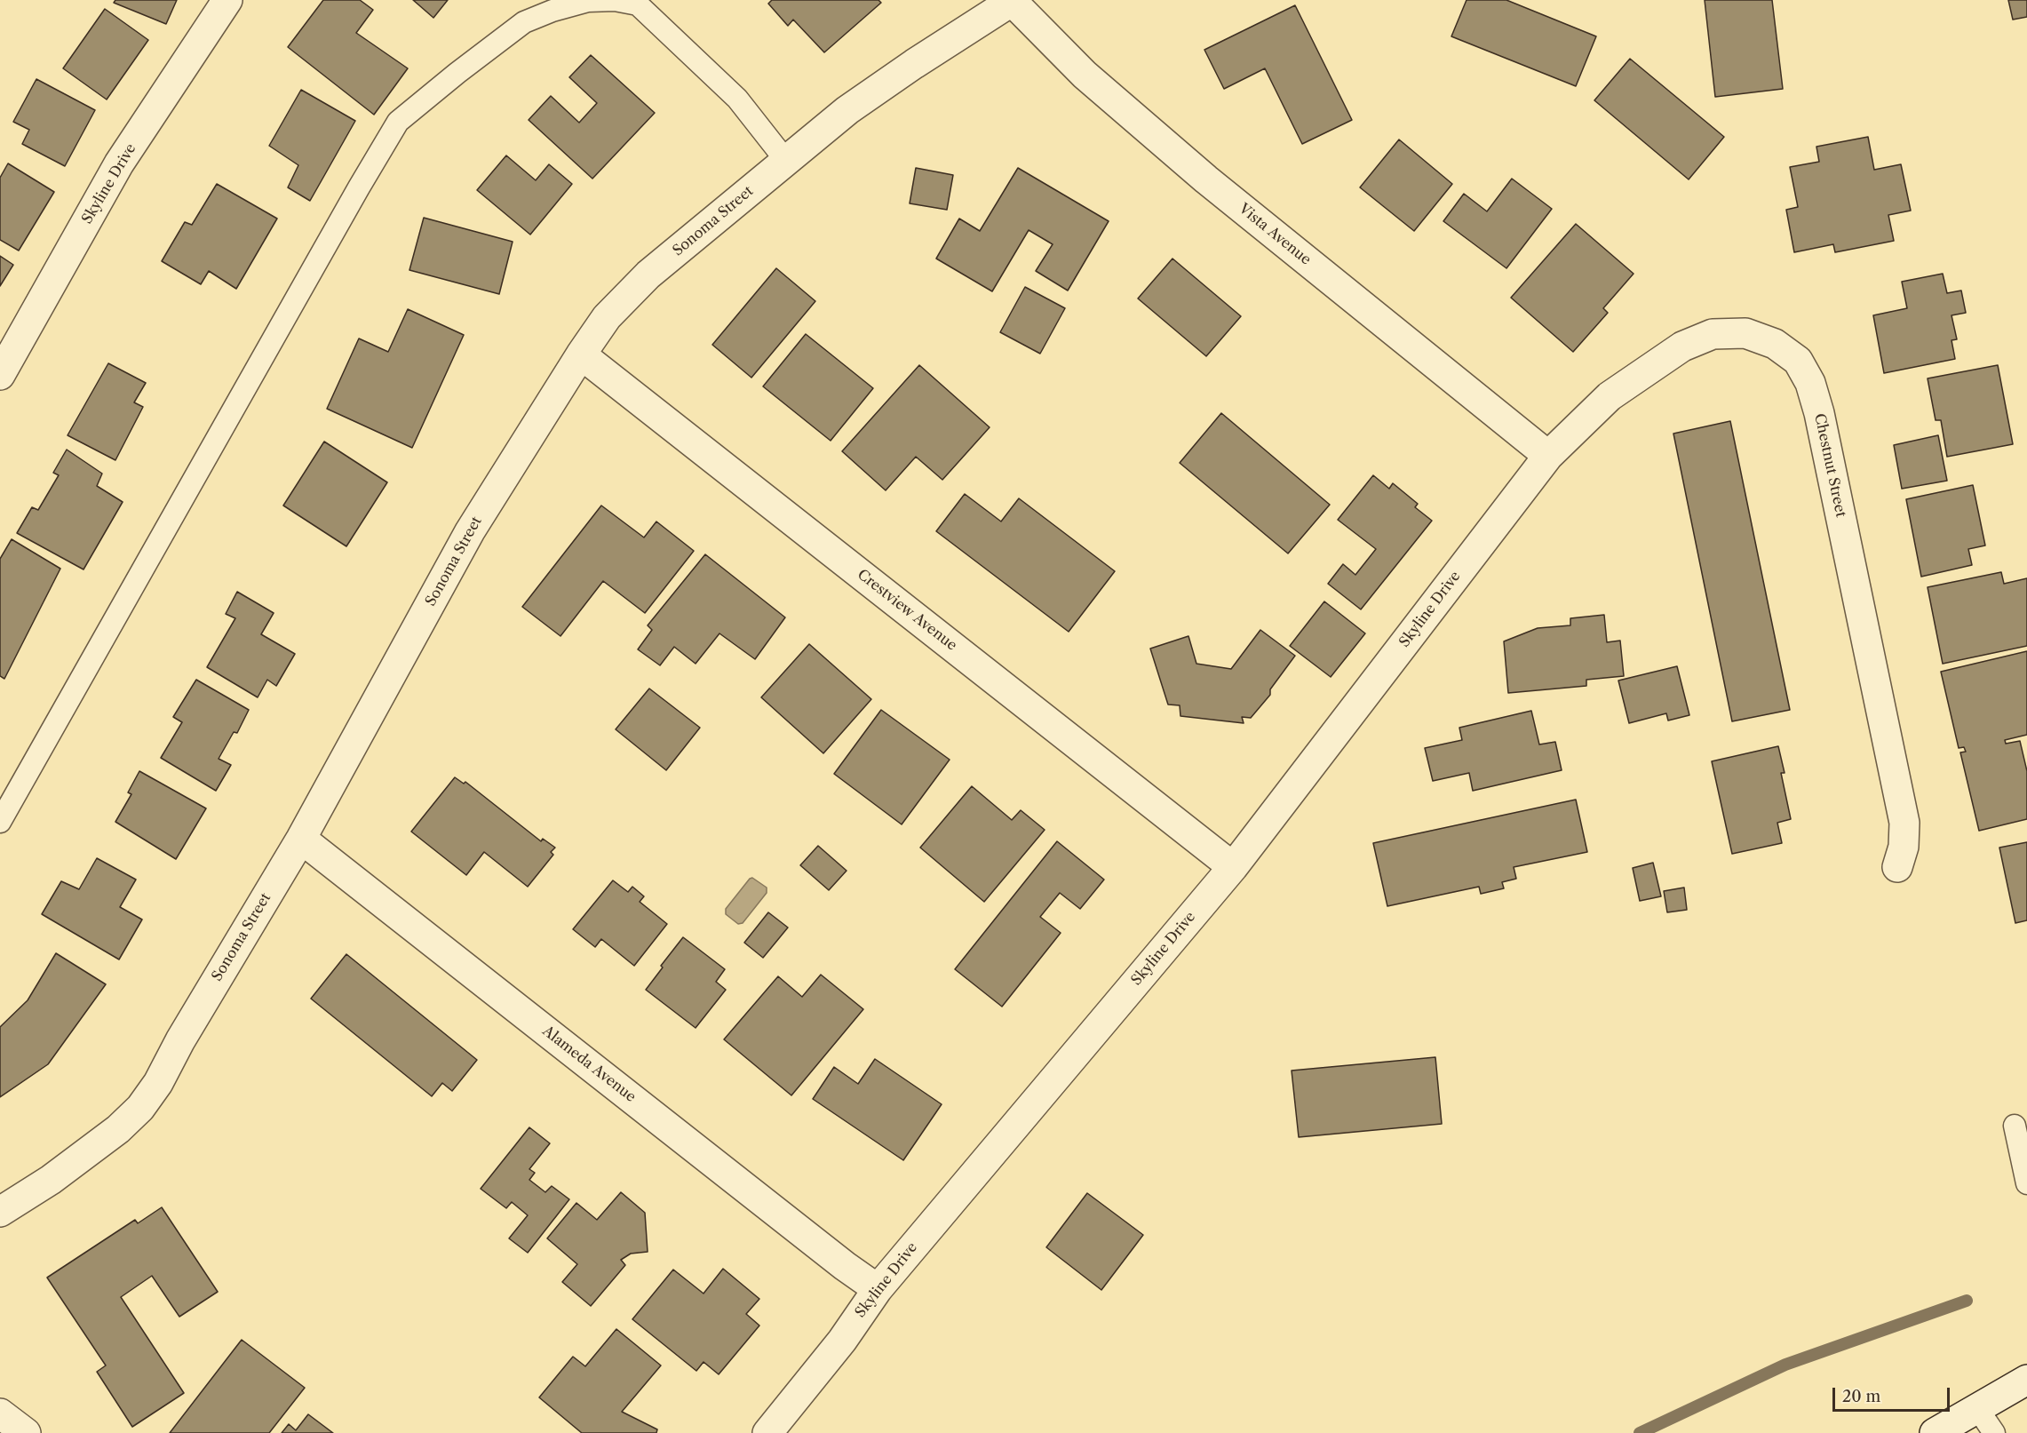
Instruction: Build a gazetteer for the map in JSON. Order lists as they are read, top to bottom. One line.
{"streets":{"street":["Skyline Drive","Sonoma Street","Vista Avenue","Chestnut Street","Crestview Avenue","Alameda Avenue"]},"crossings":[["Skyline Drive","Vista Avenue"],["Skyline Drive","Chestnut Street"],["Skyline Drive","Crestview Avenue"],["Skyline Drive","Alameda Avenue"],["Sonoma Street","Vista Avenue"],["Sonoma Street","Crestview Avenue"],["Sonoma Street","Alameda Avenue"],["Vista Avenue","Chestnut Street"]],"scale_bar":"20 m"}
